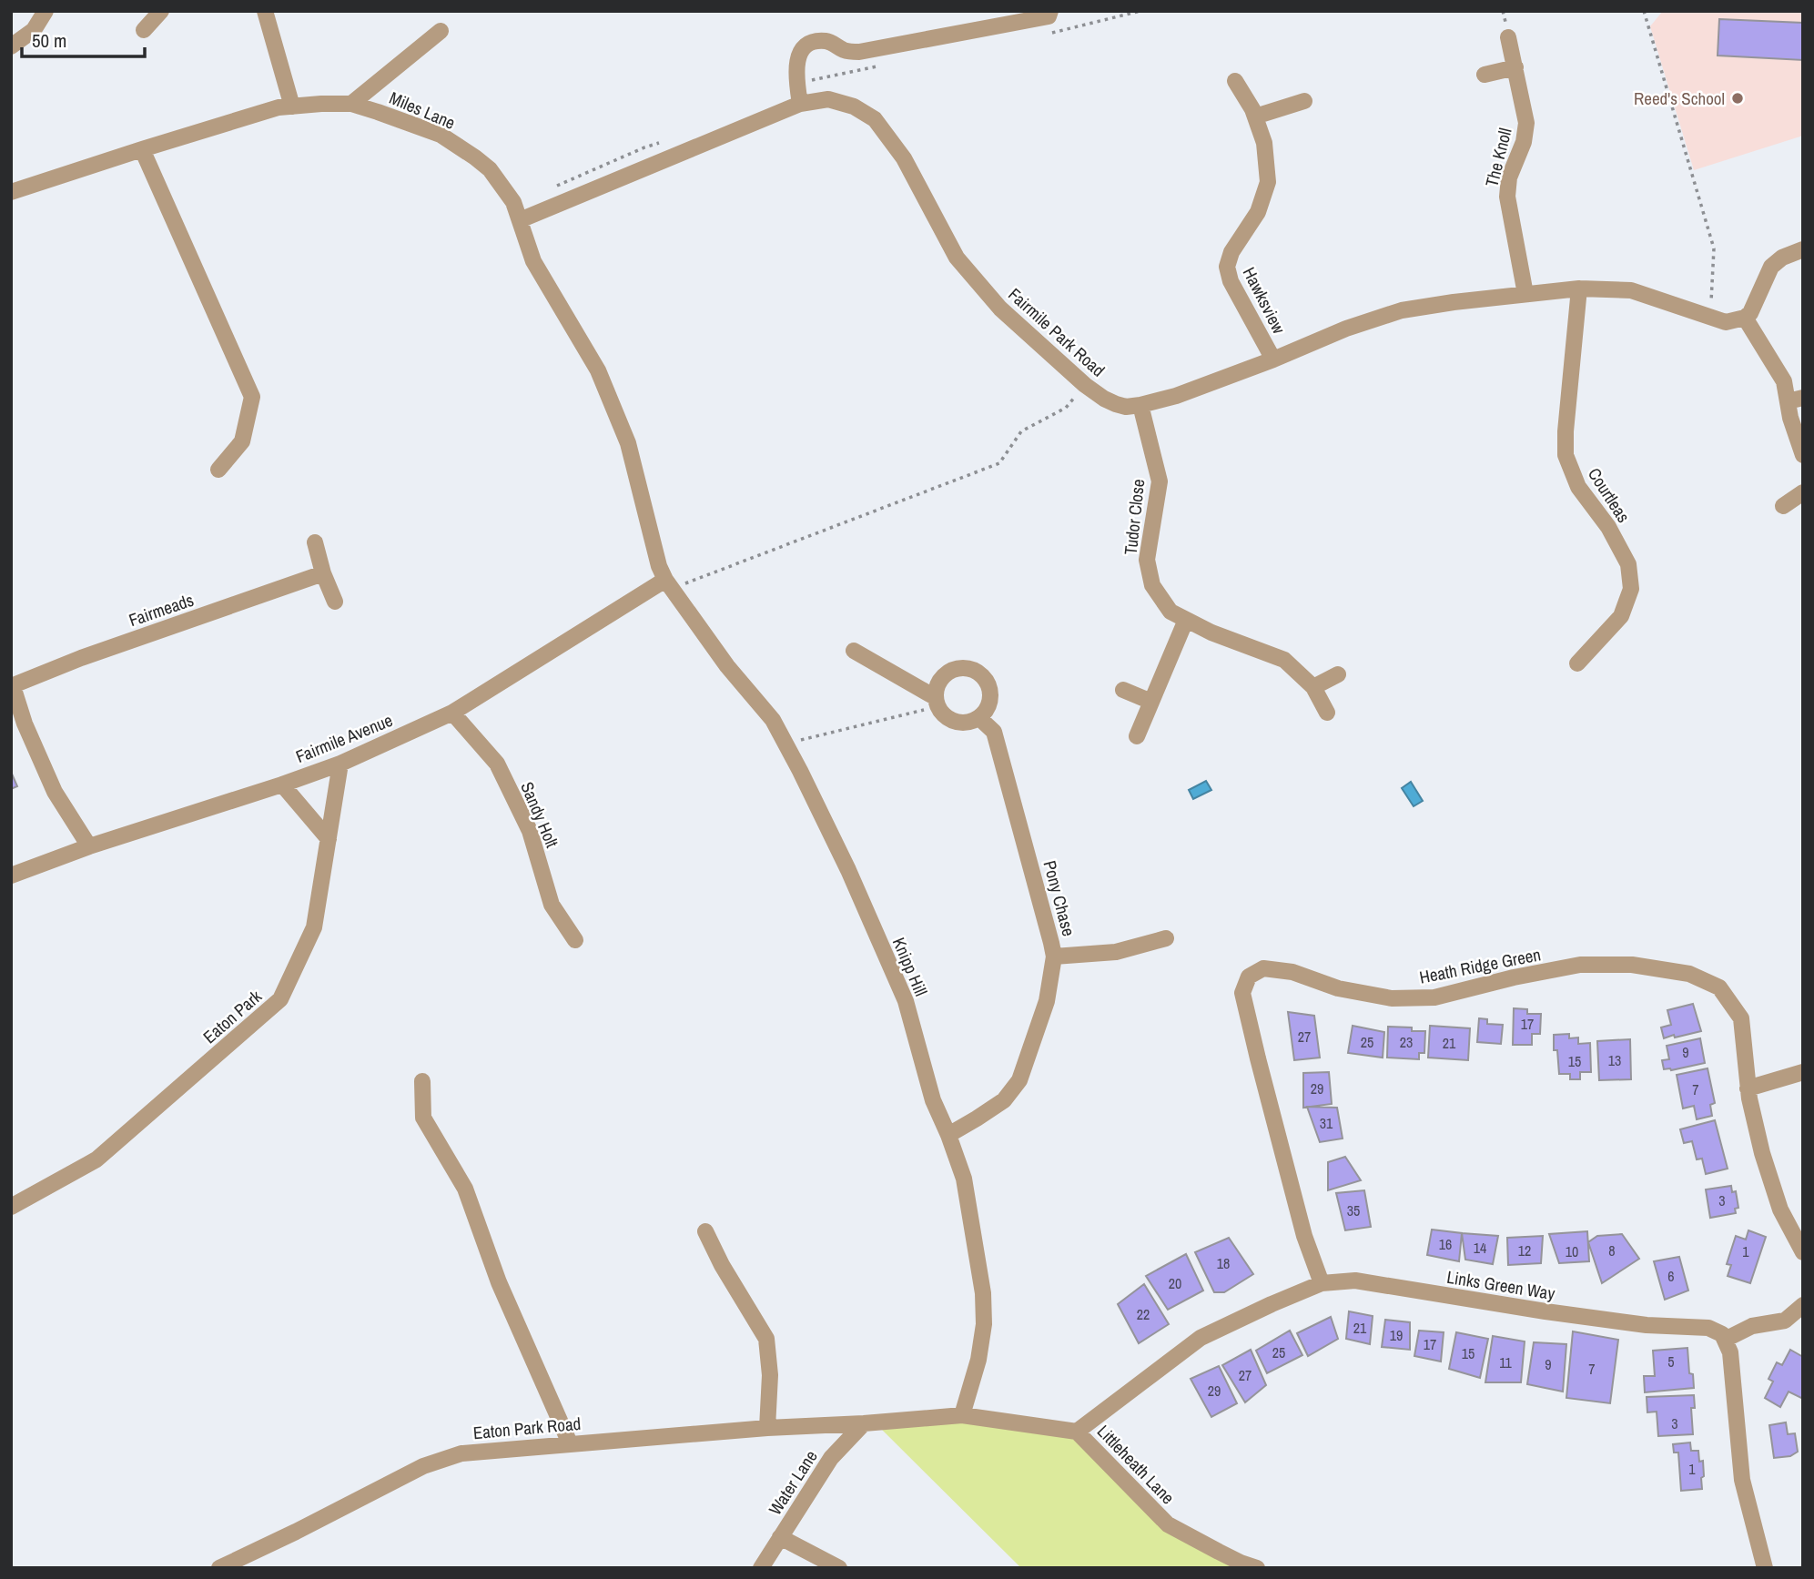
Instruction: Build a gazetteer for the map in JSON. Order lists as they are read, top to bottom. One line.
{"streets":{"street":["Miles Lane","The Knoll","Hawksview","Fairmile Park Road","Courtleas","Tudor Close","Fairmeads","Fairmile Avenue","Sandy Holt","Pony Chase","Heath Ridge Green","Knipp Hill","Eaton Park","Links Green Way","Eaton Park Road","Littleheath Lane","Water Lane"]},"crossings":[["Miles Lane","Fairmile Park Road"],["Miles Lane","Fairmile Avenue"],["Miles Lane","Knipp Hill"],["The Knoll","Fairmile Park Road"],["Hawksview","Fairmile Park Road"],["Fairmile Park Road","Courtleas"],["Fairmile Park Road","Tudor Close"],["Fairmeads","Fairmile Avenue"],["Fairmile Avenue","Sandy Holt"],["Fairmile Avenue","Knipp Hill"],["Fairmile Avenue","Eaton Park"],["Pony Chase","Knipp Hill"],["Heath Ridge Green","Links Green Way"],["Knipp Hill","Littleheath Lane"],["Links Green Way","Littleheath Lane"],["Eaton Park Road","Littleheath Lane"],["Eaton Park Road","Water Lane"],["Littleheath Lane","Water Lane"]],"places":["Reed's School"],"house_numbers":["17","27","25","23","21","9","13","15","29","7","31","3","35","16","14","12","8","10","1","18","6","20","22","21","19","17","25","15","5","11","9","7","27","29","3","1"],"scale_bar":"50 m"}
